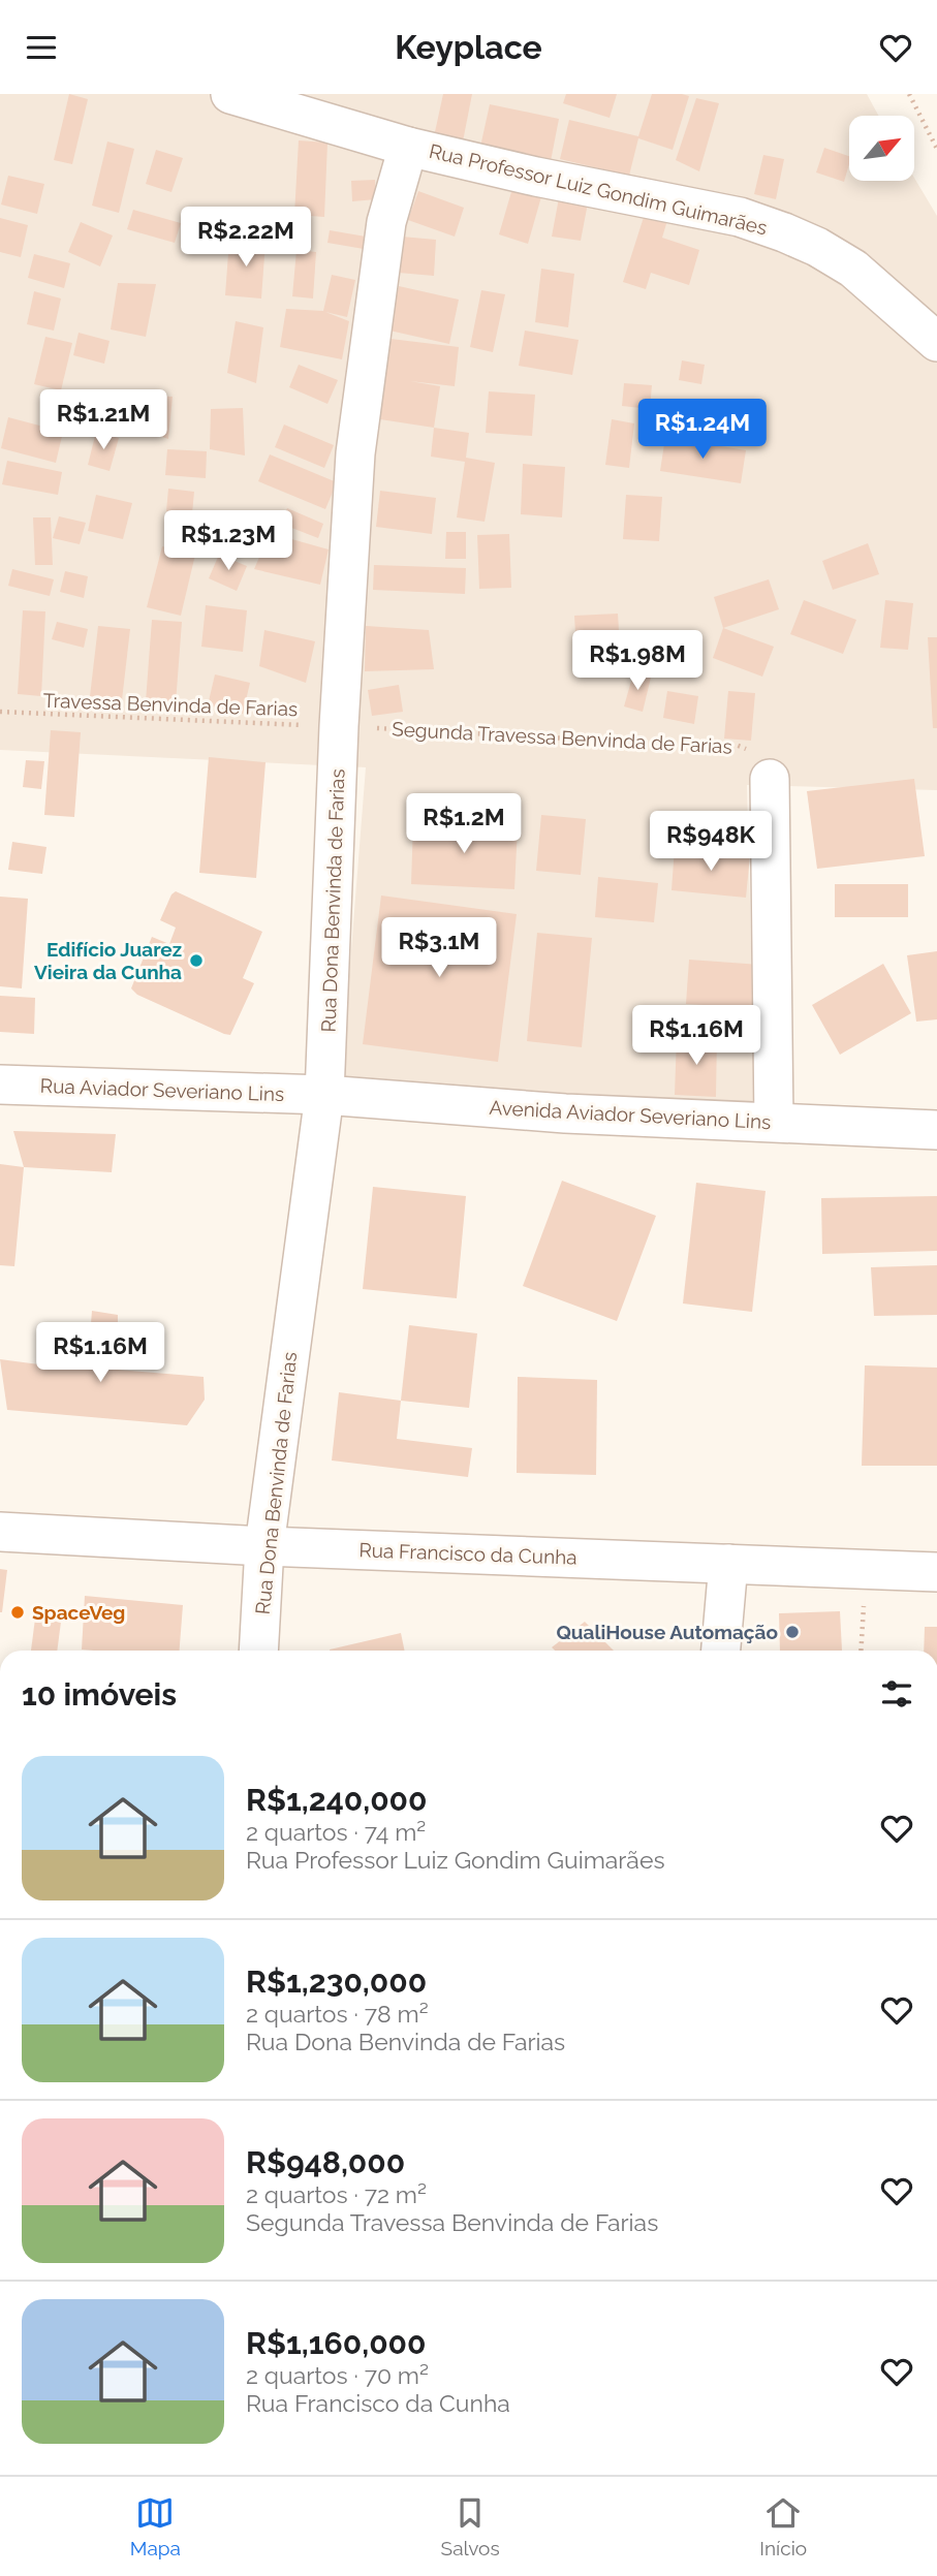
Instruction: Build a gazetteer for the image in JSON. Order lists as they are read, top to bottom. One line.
{"streets":{"street":["Rua Professor Luiz Gondim Guimarães","Rua Dona Benvinda de Farias","Rua Aviador Severiano Lins","Avenida Aviador Severiano Lins","Rua Francisco da Cunha"],"path":["Travessa Benvinda de Farias","Segunda Travessa Benvinda de Farias"]},"crossings":[["Rua Professor Luiz Gondim Guimarães","Rua Dona Benvinda de Farias"],["Travessa Benvinda de Farias","Segunda Travessa Benvinda de Farias"],["Travessa Benvinda de Farias","Rua Dona Benvinda de Farias"],["Segunda Travessa Benvinda de Farias","Rua Dona Benvinda de Farias"],["Rua Dona Benvinda de Farias","Rua Aviador Severiano Lins"],["Rua Dona Benvinda de Farias","Avenida Aviador Severiano Lins"],["Rua Dona Benvinda de Farias","Rua Francisco da Cunha"],["Rua Aviador Severiano Lins","Avenida Aviador Severiano Lins"]],"places":["Edifício Juarez Vieira da Cunha","SpaceVeg","QualiHouse Automação"],"north":"top right","page":{"header":"Keyplace","price":["R$2.22M","R$1.21M","R$1.24M","R$1.23M","R$1.98M","R$1.2M","R$948K","R$3.1M","R$1.16M","R$1.16M"],"heading":"10 imóveis","list":[{"name":"R$1,240,000","note":"2 quartos · 74 m² · Rua Professor Luiz Gondim Guimarães"},{"name":"R$1,230,000","note":"2 quartos · 78 m² · Rua Dona Benvinda de Farias"},{"name":"R$948,000","note":"2 quartos · 72 m² · Segunda Travessa Benvinda de Farias"},{"name":"R$1,160,000","note":"2 quartos · 70 m² · Rua Francisco da Cunha"}],"tabs":["Mapa","Salvos","Início"]}}
